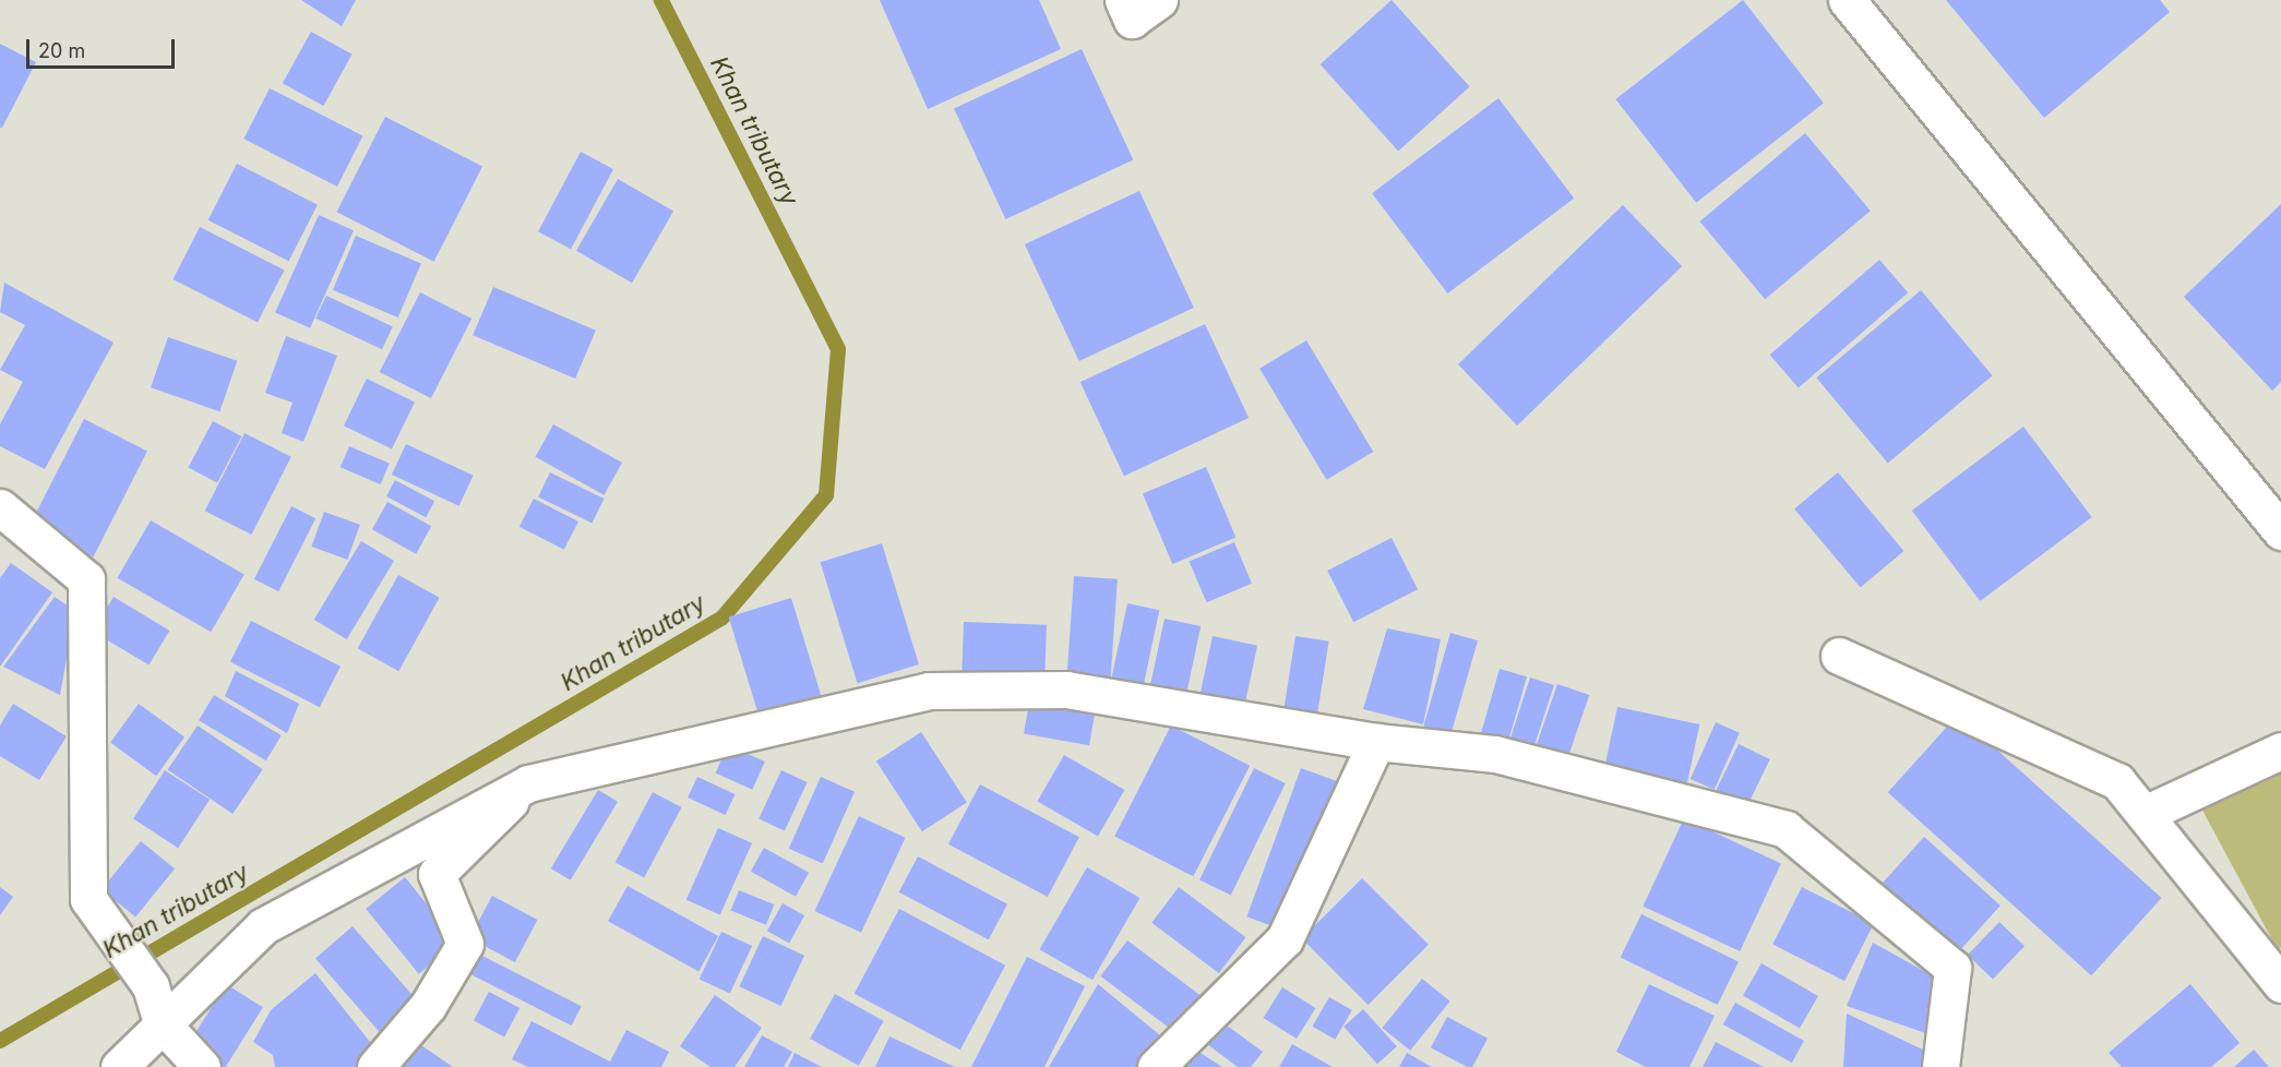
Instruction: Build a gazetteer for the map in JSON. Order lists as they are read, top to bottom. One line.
{"water":["Khan tributary"],"scale_bar":"20 m"}
